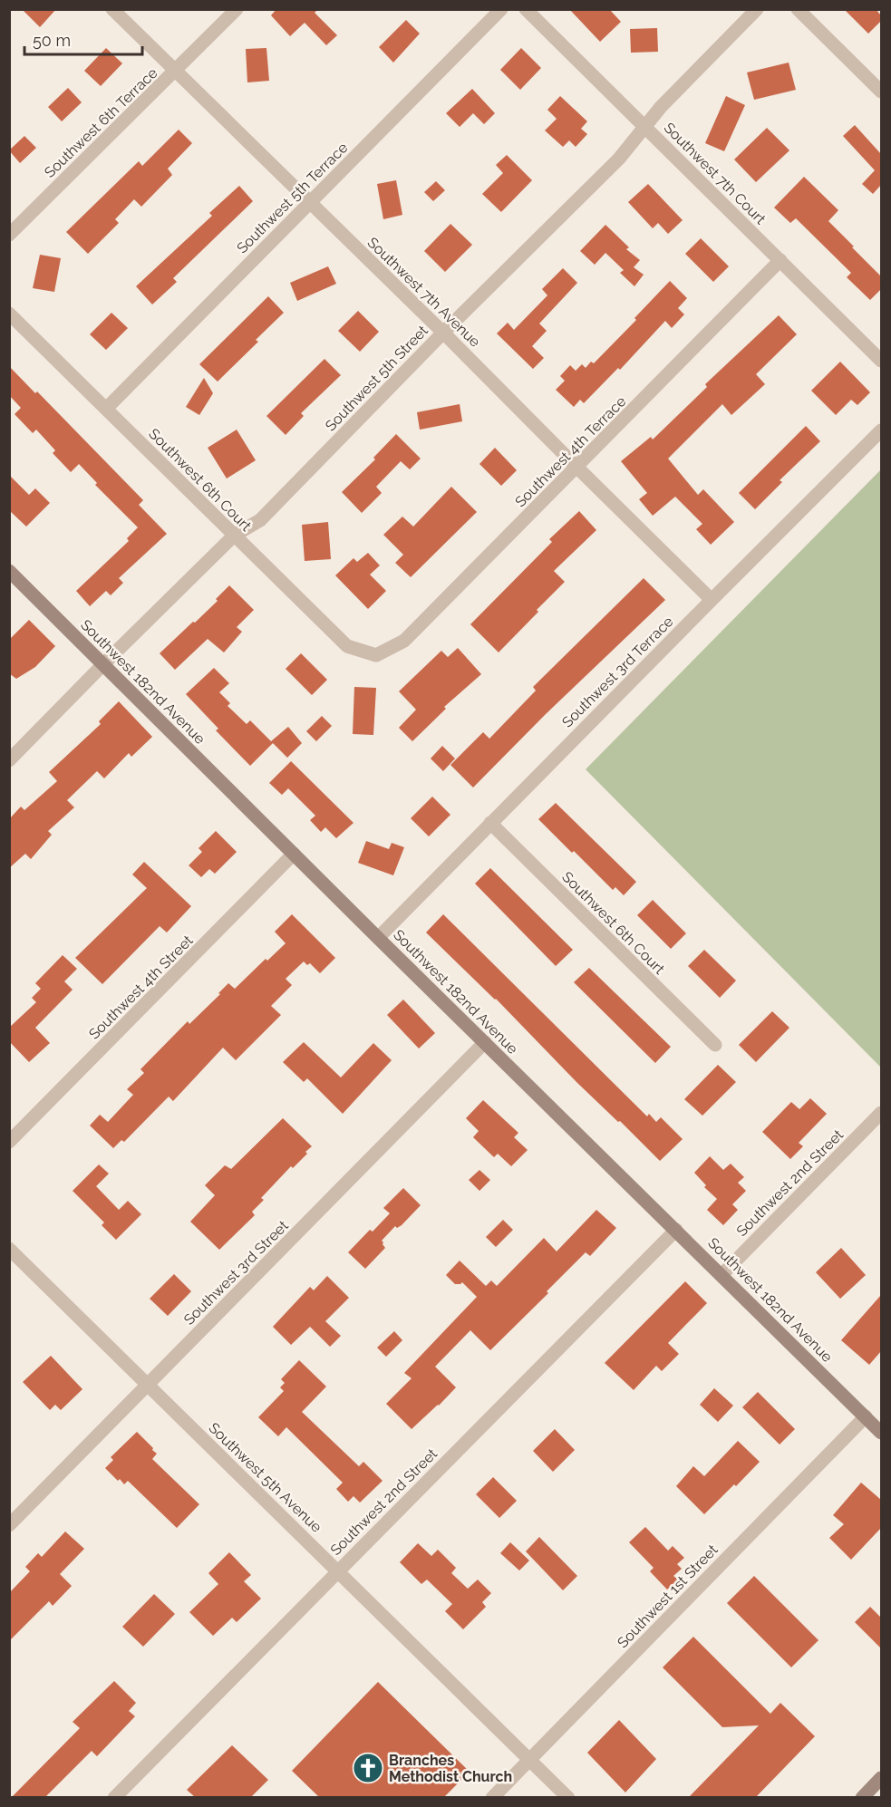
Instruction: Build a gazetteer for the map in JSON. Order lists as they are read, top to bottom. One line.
{"streets":{"street":["Southwest 6th Terrace","Southwest 7th Court","Southwest 5th Terrace","Southwest 7th Avenue","Southwest 5th Street","Southwest 4th Terrace","Southwest 6th Court","Southwest 3rd Terrace","Southwest 182nd Avenue","Southwest 4th Street","Southwest 2nd Street","Southwest 3rd Street","Southwest 5th Avenue","Southwest 1st Street"]},"crossings":[["Southwest 6th Terrace","Southwest 7th Avenue"],["Southwest 7th Court","Southwest 5th Street"],["Southwest 7th Court","Southwest 4th Terrace"],["Southwest 5th Terrace","Southwest 7th Avenue"],["Southwest 5th Terrace","Southwest 6th Court"],["Southwest 7th Avenue","Southwest 5th Street"],["Southwest 7th Avenue","Southwest 4th Terrace"],["Southwest 7th Avenue","Southwest 3rd Terrace"],["Southwest 5th Street","Southwest 6th Court"],["Southwest 5th Street","Southwest 182nd Avenue"],["Southwest 4th Terrace","Southwest 6th Court"],["Southwest 6th Court","Southwest 3rd Terrace"],["Southwest 3rd Terrace","Southwest 182nd Avenue"],["Southwest 182nd Avenue","Southwest 4th Street"],["Southwest 182nd Avenue","Southwest 2nd Street"],["Southwest 182nd Avenue","Southwest 3rd Street"],["Southwest 182nd Avenue","Southwest 1st Street"],["Southwest 2nd Street","Southwest 5th Avenue"],["Southwest 3rd Street","Southwest 5th Avenue"],["Southwest 5th Avenue","Southwest 1st Street"]],"places":{"church":["Branches Methodist Church"]},"scale_bar":"50 m"}
